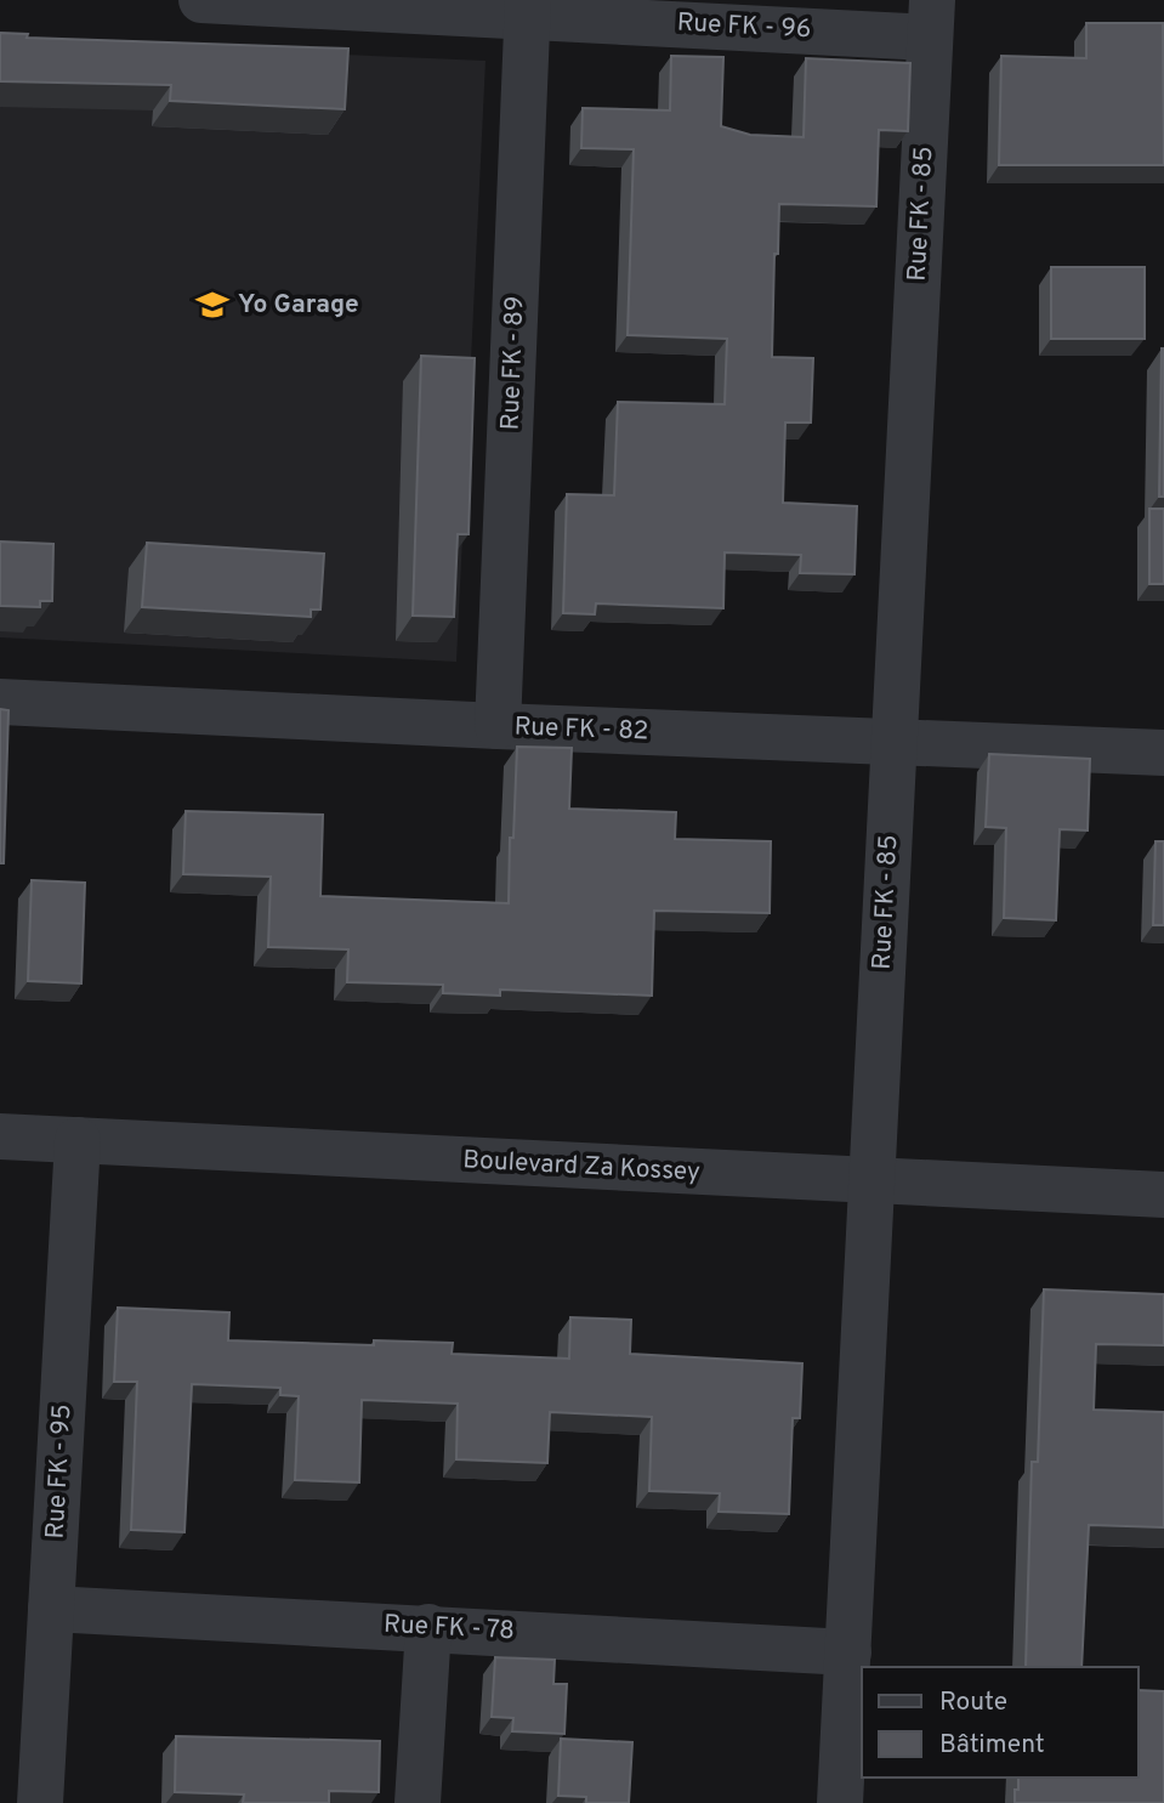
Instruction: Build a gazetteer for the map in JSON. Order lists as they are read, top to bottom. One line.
{"streets":{"street":["Rue FK - 96","Rue FK - 85","Rue FK - 89","Rue FK - 82","Boulevard Za Kossey","Rue FK - 95","Rue FK - 78"]},"crossings":[["Rue FK - 96","Rue FK - 85"],["Rue FK - 96","Rue FK - 89"],["Rue FK - 85","Rue FK - 82"],["Rue FK - 85","Boulevard Za Kossey"],["Rue FK - 85","Rue FK - 78"],["Rue FK - 89","Rue FK - 82"],["Boulevard Za Kossey","Rue FK - 95"],["Rue FK - 95","Rue FK - 78"]],"places":{"school or university":["Yo Garage"]},"legend":["Route","Bâtiment"]}
